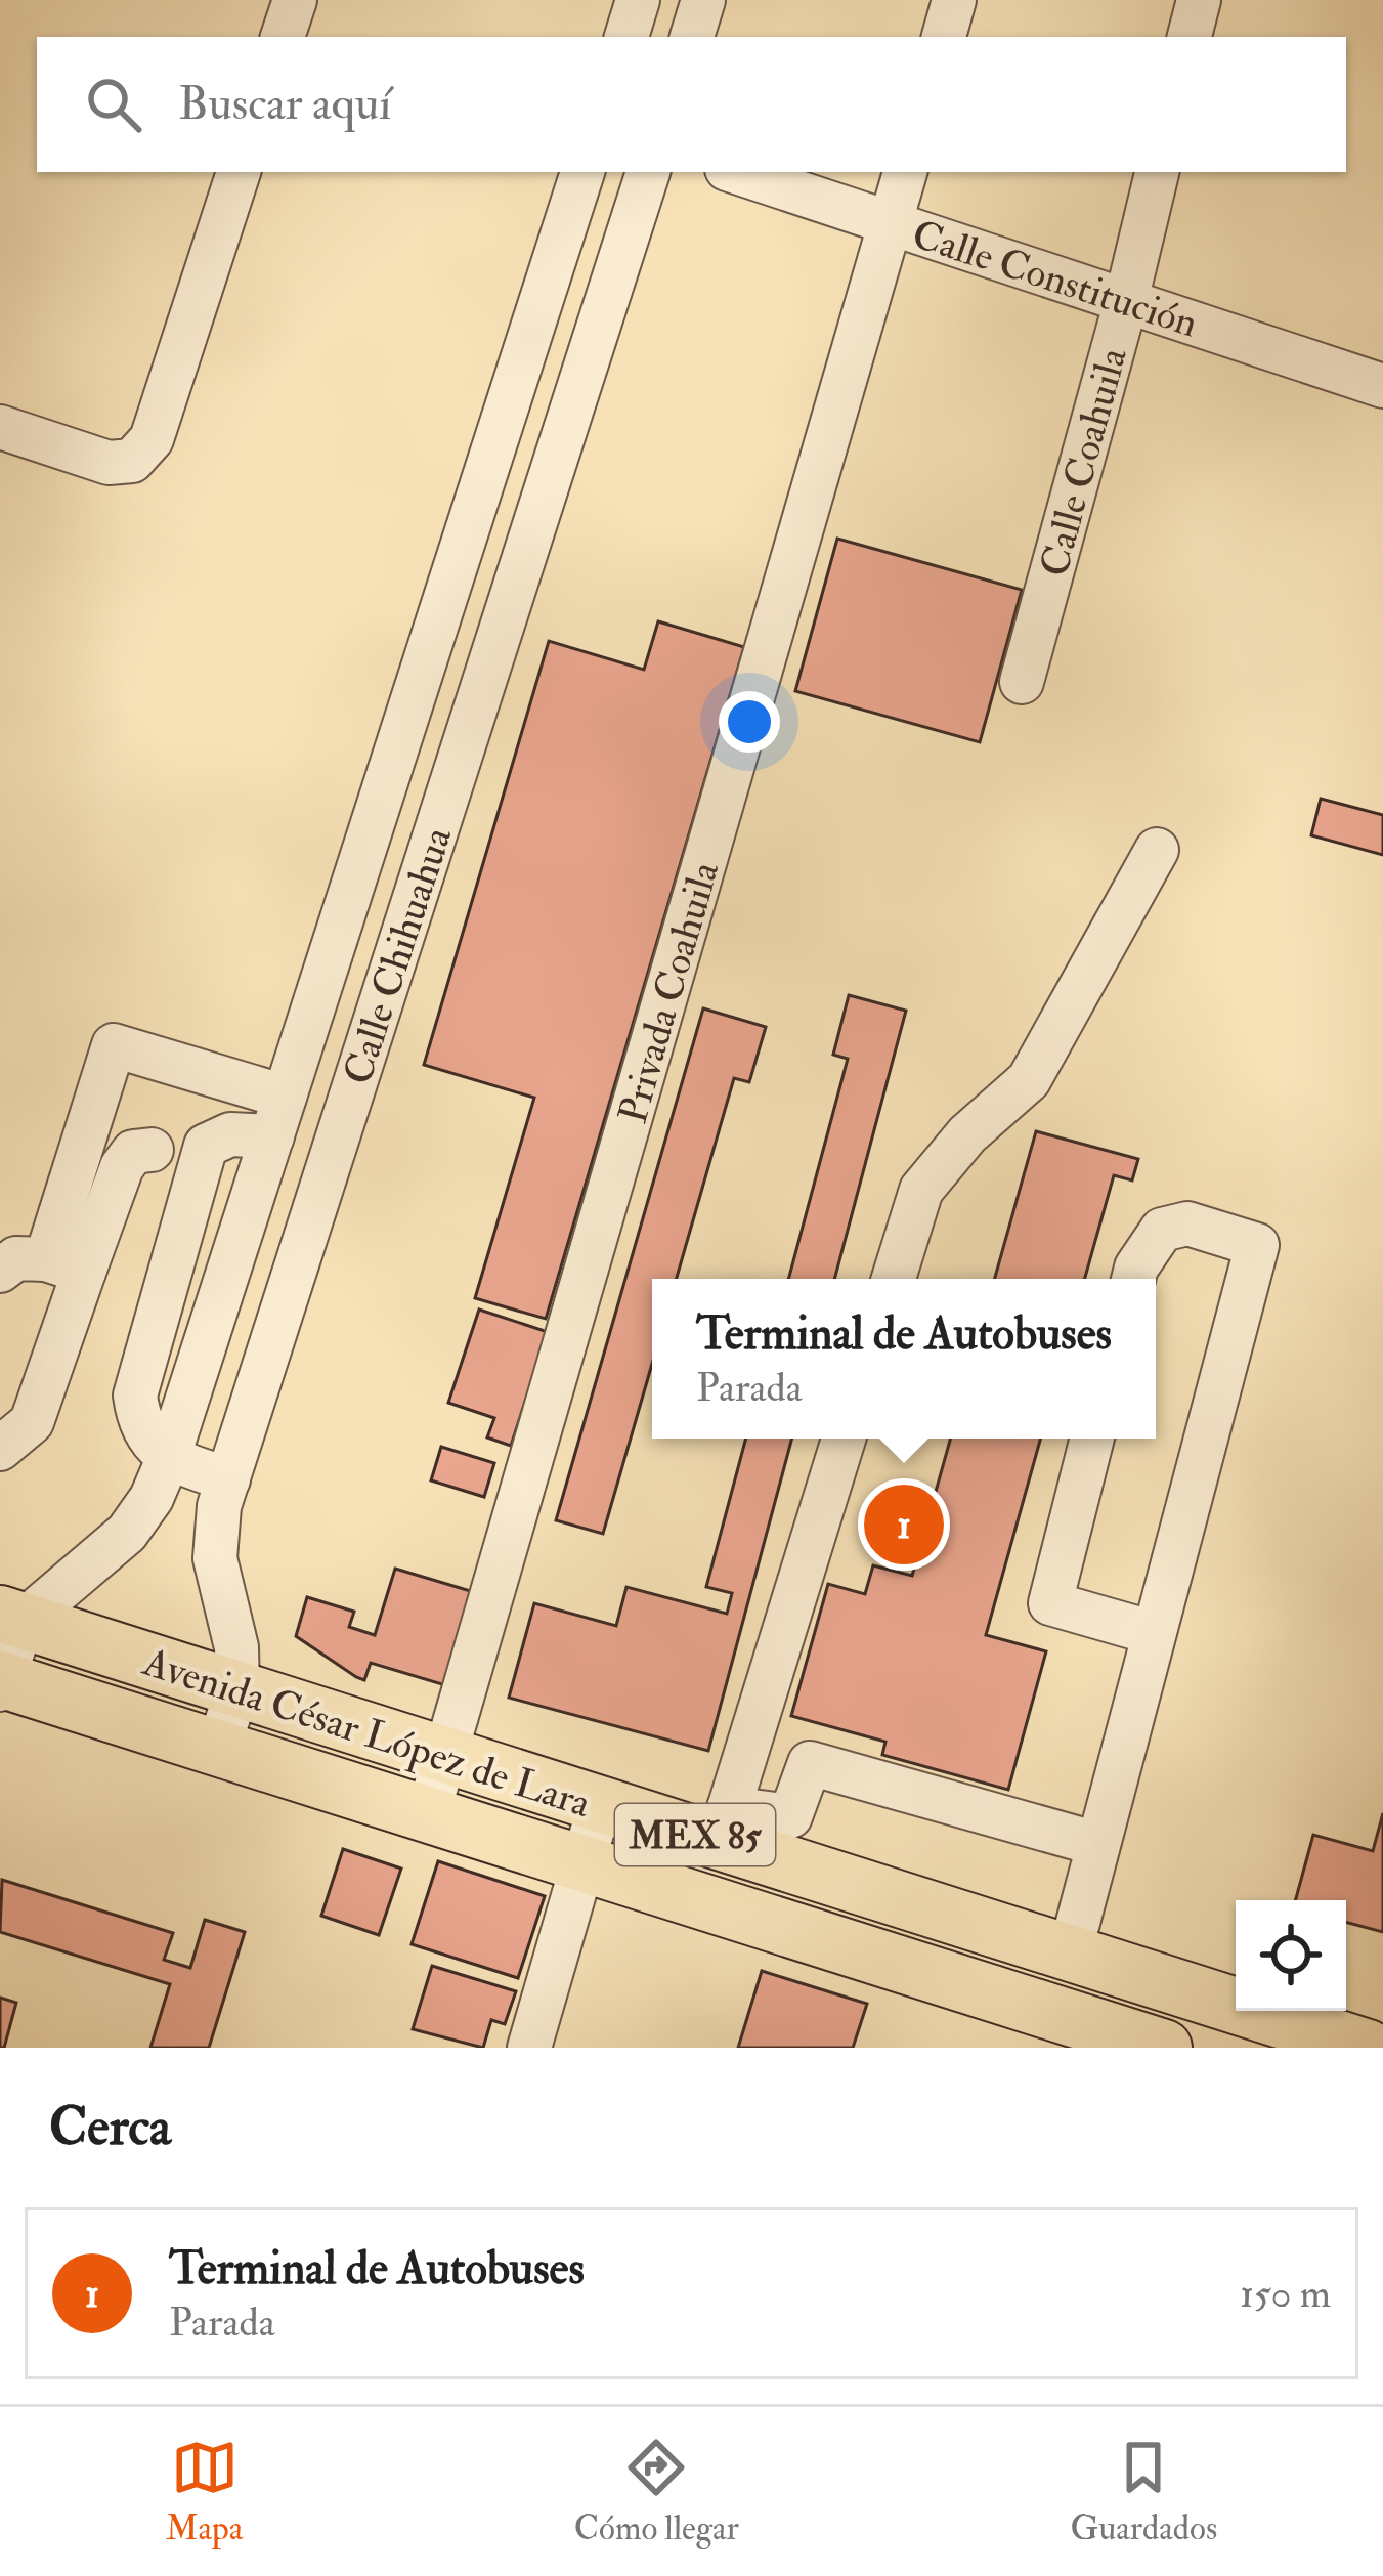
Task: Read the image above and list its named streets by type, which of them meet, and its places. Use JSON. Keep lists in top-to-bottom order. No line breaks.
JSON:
{"streets":{"main road":["Avenida César López de Lara","MEX 85"],"street":["Calle Constitución","Calle Coahuila","Calle Chihuahua","Privada Coahuila"]},"crossings":[["Calle Constitución","Calle Coahuila"],["Calle Constitución","Privada Coahuila"],["Calle Chihuahua","Avenida César López de Lara"],["Privada Coahuila","Avenida César López de Lara"]],"page":{"search":"Buscar aquí","popup":["Terminal de Autobuses","Parada"],"pins":"1","heading":"Cerca","list":[{"mark":"1","name":"Terminal de Autobuses","note":"Parada","value":"150 m"}],"nav":["Mapa","Cómo llegar","Guardados"]}}
